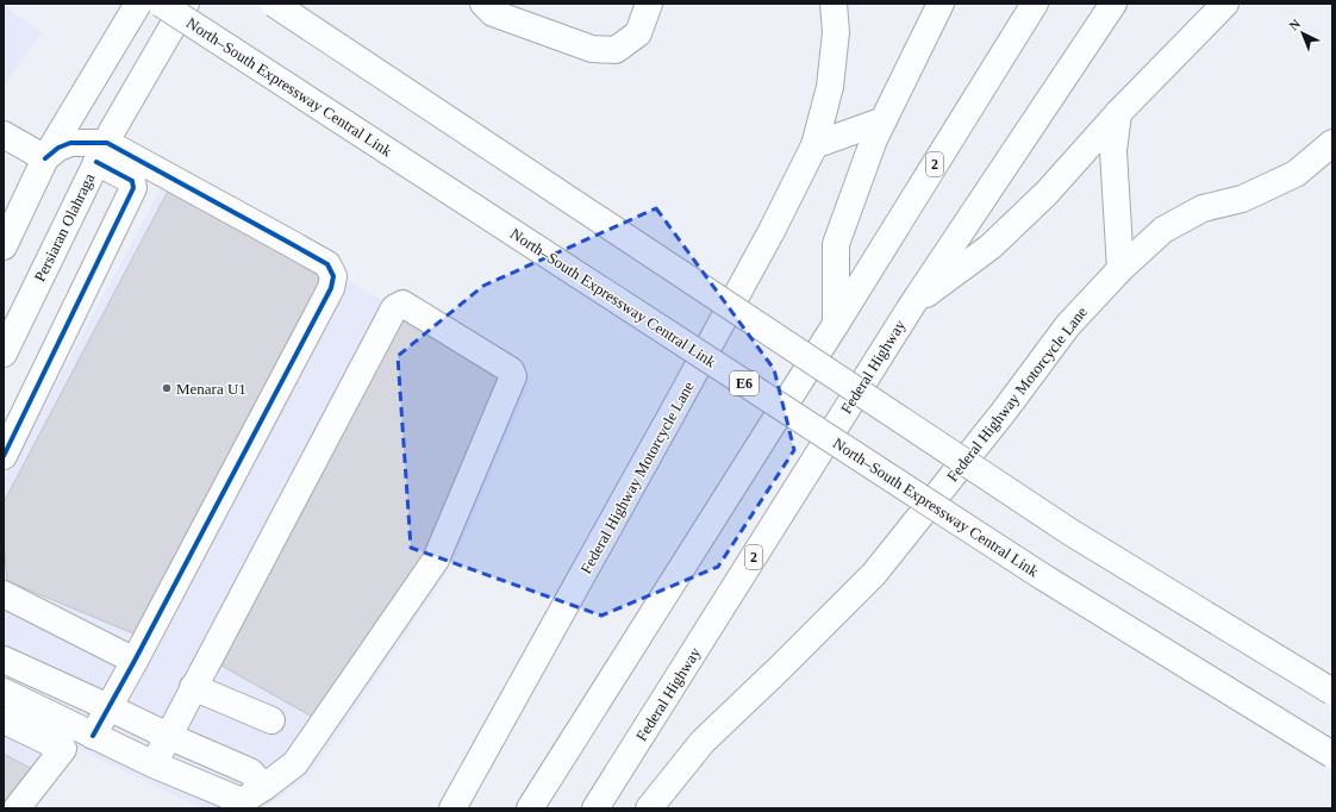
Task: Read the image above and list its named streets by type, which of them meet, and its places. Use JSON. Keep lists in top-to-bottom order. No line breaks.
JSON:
{"streets":{"main road":["North–South Expressway Central Link","2","Persiaran Olahraga","Federal Highway","E6","Federal Highway Motorcycle Lane"]},"places":["Menara U1"],"north":"top left"}
